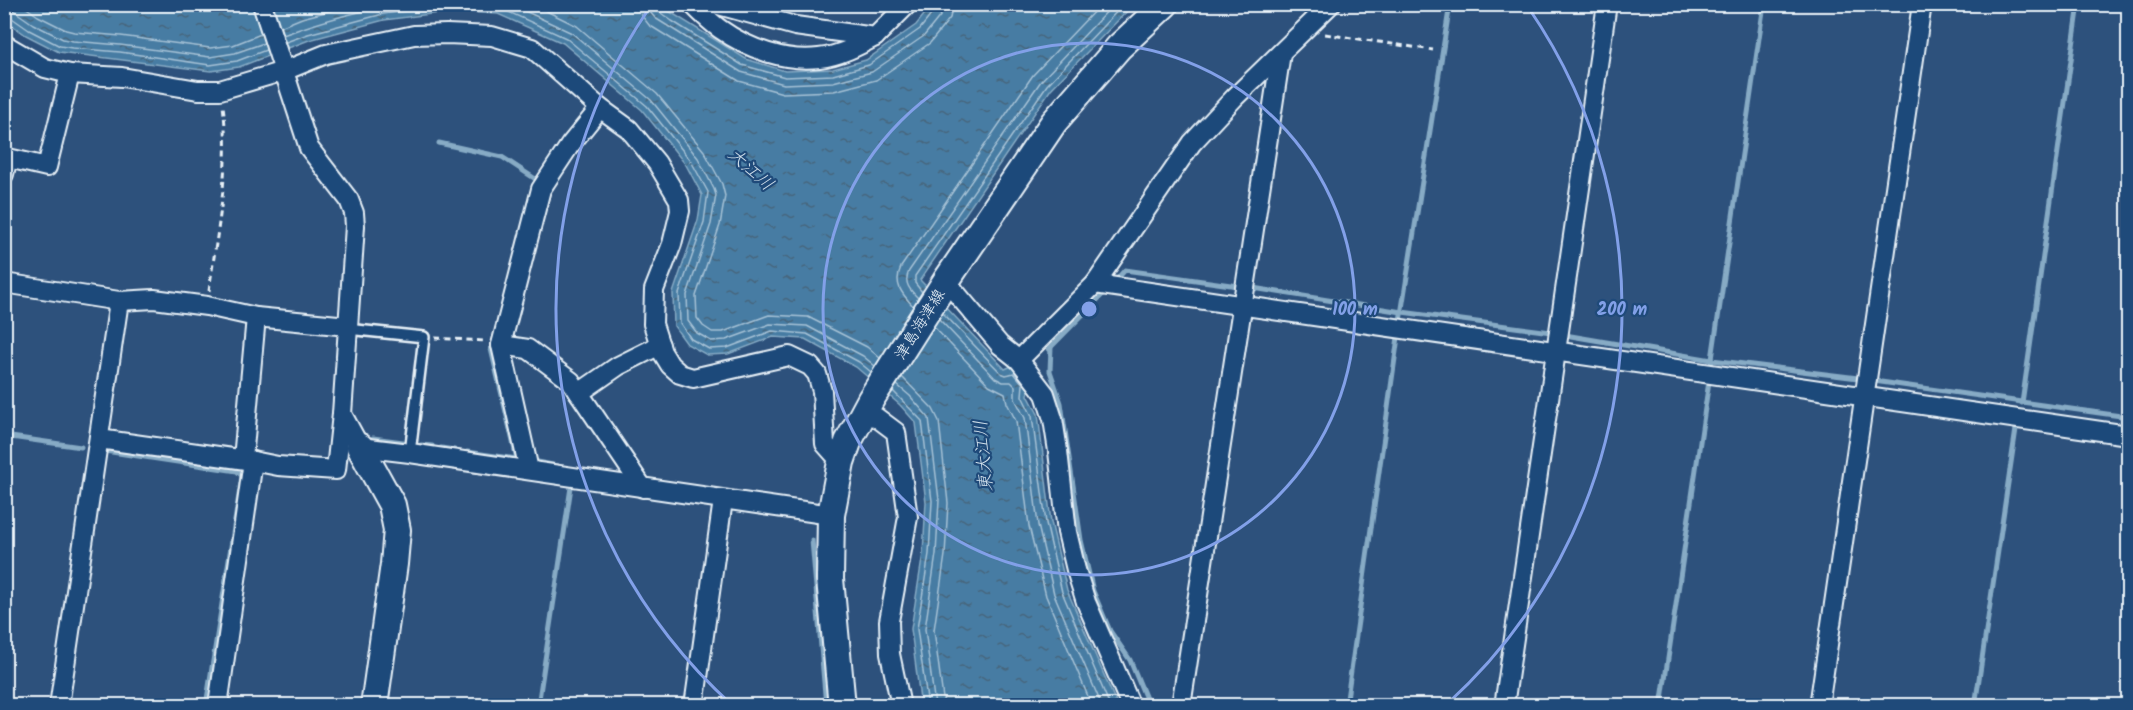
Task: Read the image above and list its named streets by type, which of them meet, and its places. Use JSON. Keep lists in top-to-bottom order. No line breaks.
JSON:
{"streets":{"main road":["津島海津線"]},"water":["大江川","東大江川"],"rings":["100 m","200 m"]}
